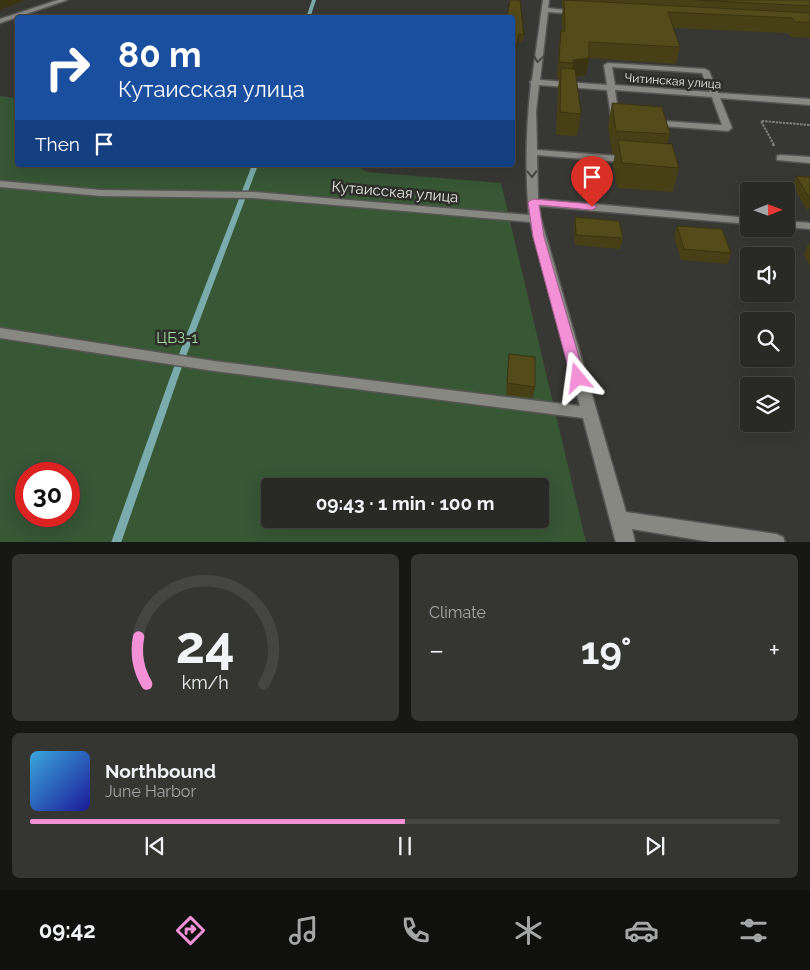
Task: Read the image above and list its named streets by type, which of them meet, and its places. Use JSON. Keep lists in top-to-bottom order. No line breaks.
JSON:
{"streets":{"street":["Читинская улица","Кутаисская улица"]},"parks":["ЦБЗ-1"],"north":"right","page":{"turn":["80 m","Кутаисская улица"],"then":"Then","limit":"30","trip":"09:43 · 1 min · 100 m","tile":"Climate","heat":["−","19°","+"],"song":["Northbound","June Harbor"],"tabs":"09:42","gauge":["24","km/h"]}}
